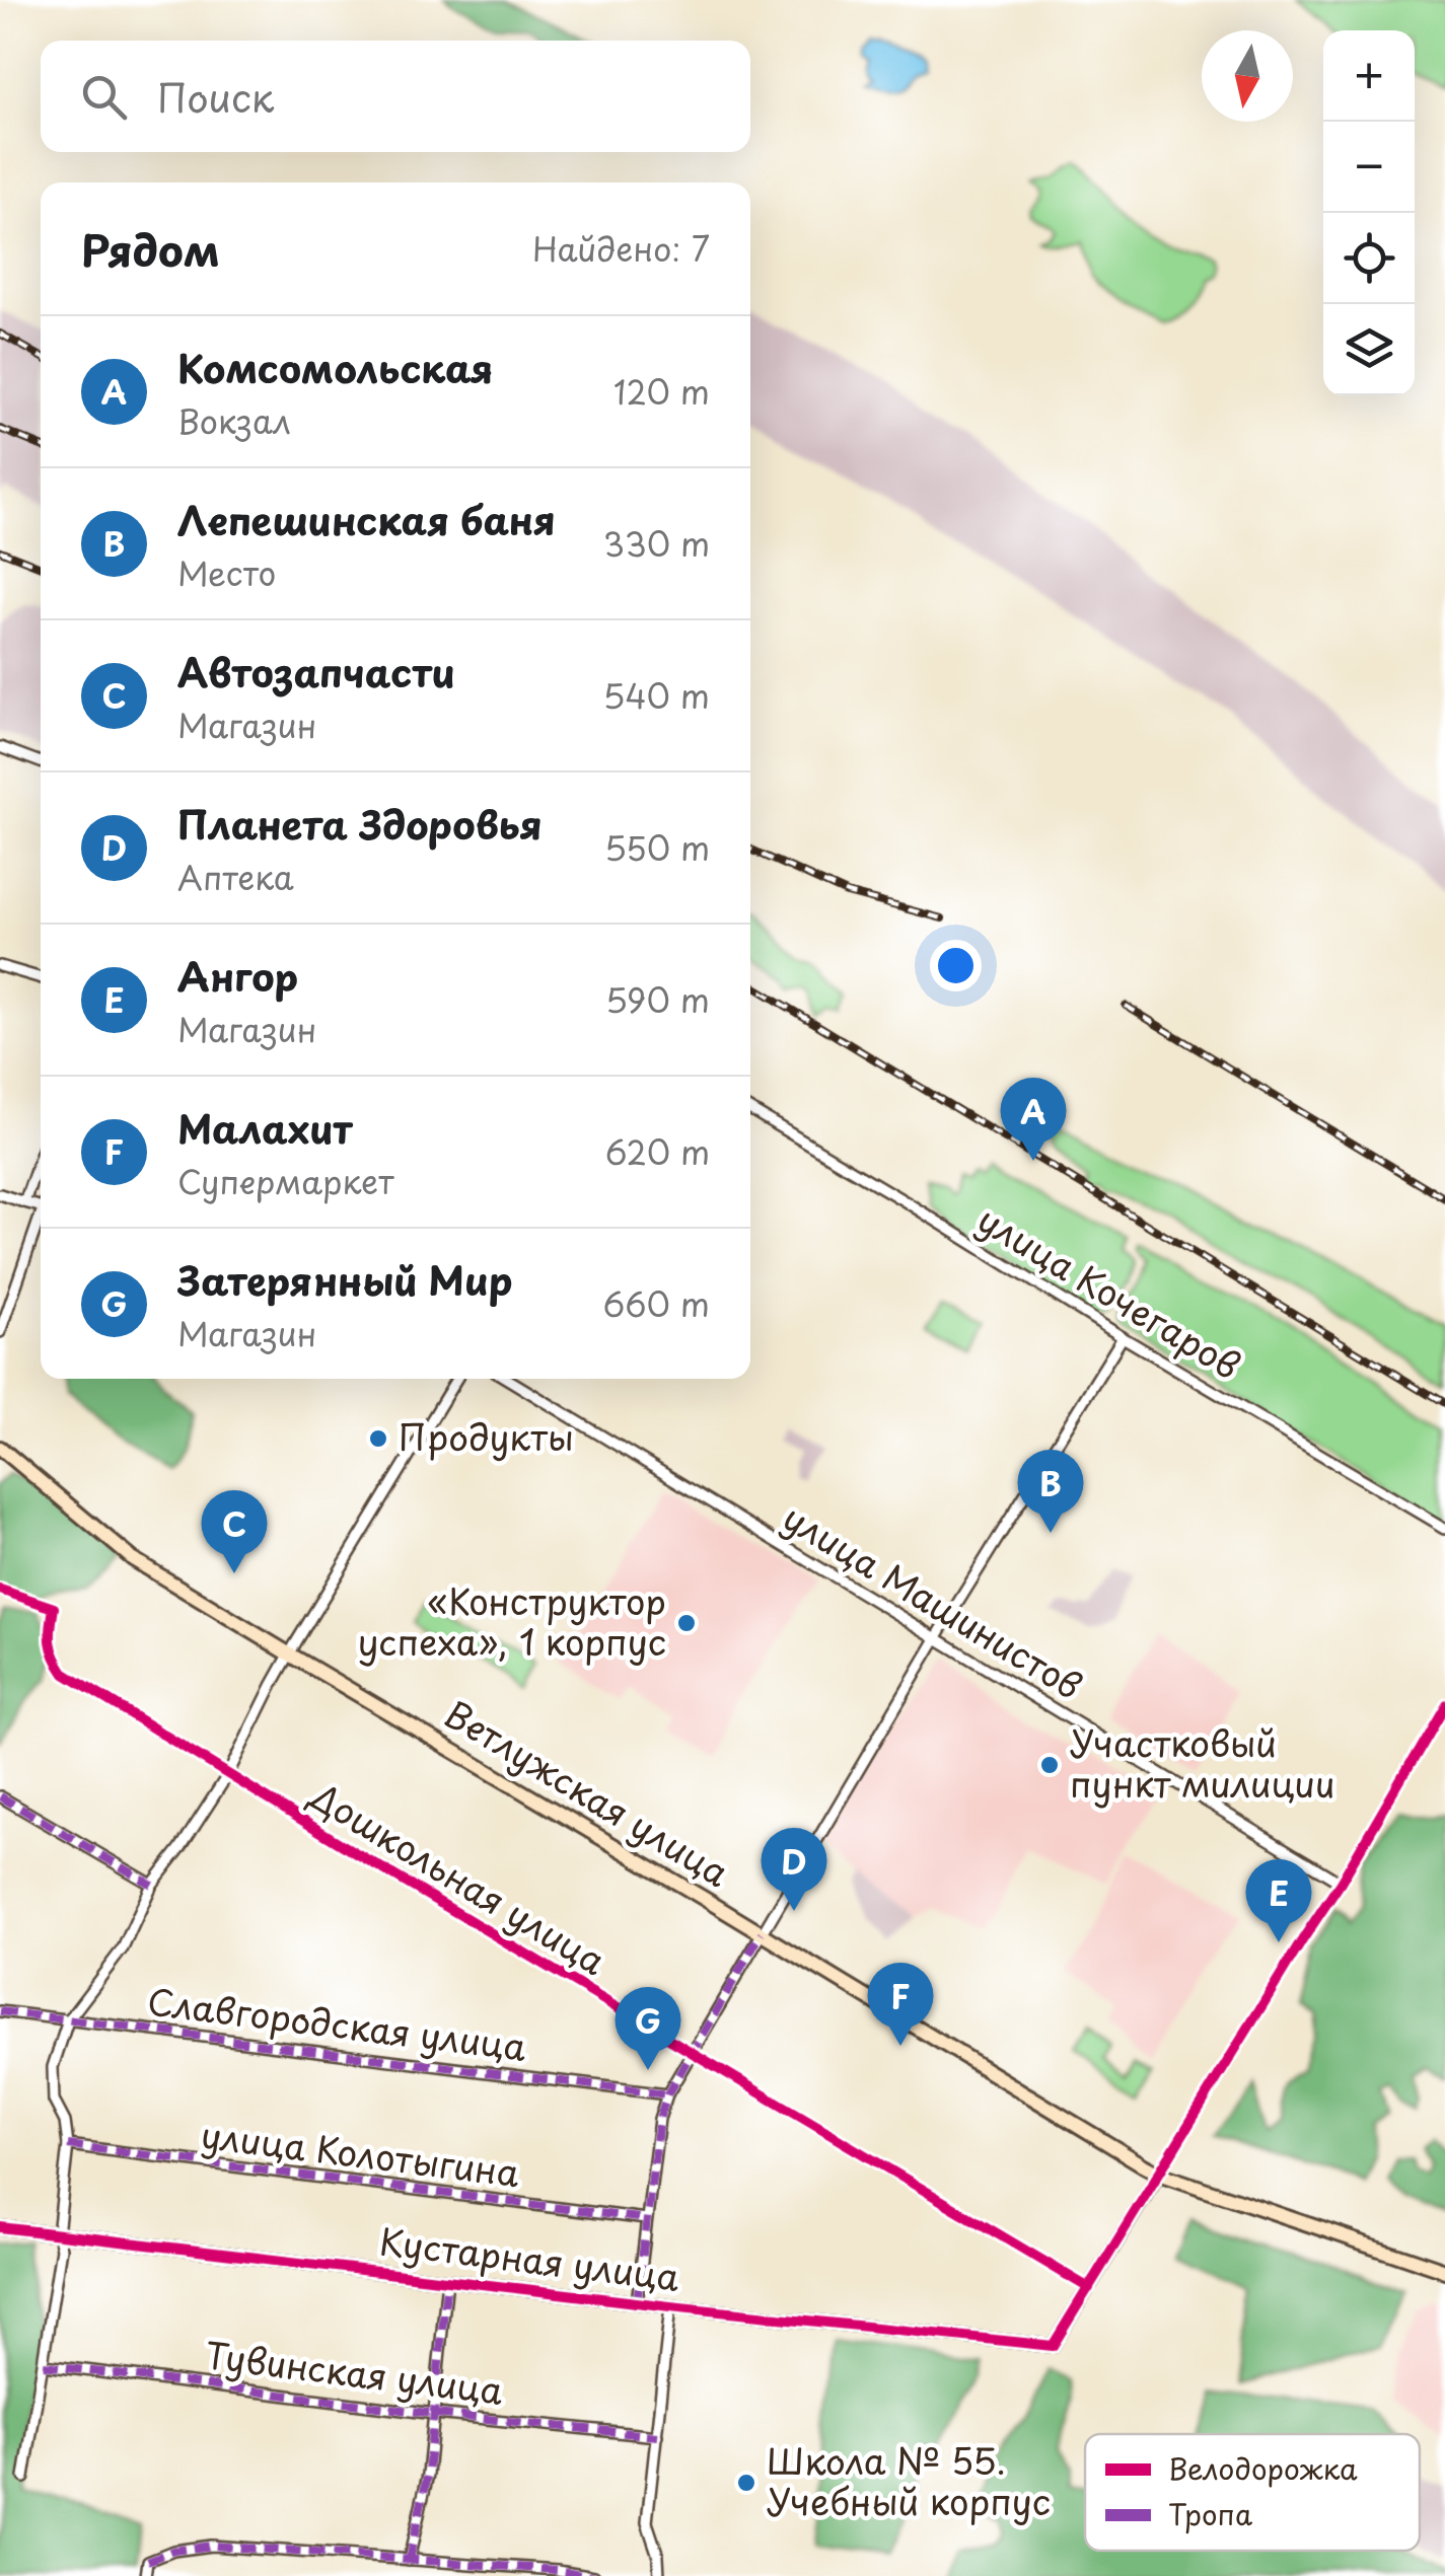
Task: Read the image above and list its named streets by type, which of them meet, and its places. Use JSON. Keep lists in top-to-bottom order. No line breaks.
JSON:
{"streets":{"main road":["Ветлужская улица"],"street":["улица Кочегаров","улица Машинистов","Дошкольная улица","Славгородская улица","улица Колотыгина","Кустарная улица","Тувинская улица"]},"crossings":[["Дошкольная улица","Кустарная улица"]],"places":["Продукты","«Конструктор успеха», 1 корпус","Участковый пункт милиции","Школа № 55. Учебный корпус"],"legend":["Велодорожка","Тропа"],"north":"bottom","page":{"map_buttons":["+","−"],"search":"Поиск","heading":["Рядом","Найдено: 7"],"list":[{"mark":"A","name":"Комсомольская","note":"Вокзал","value":"120 m"},{"mark":"B","name":"Лепешинская баня","note":"Место","value":"330 m"},{"mark":"C","name":"Автозапчасти","note":"Магазин","value":"540 m"},{"mark":"D","name":"Планета Здоровья","note":"Аптека","value":"550 m"},{"mark":"E","name":"Ангор","note":"Магазин","value":"590 m"},{"mark":"F","name":"Малахит","note":"Супермаркет","value":"620 m"},{"mark":"G","name":"Затерянный Мир","note":"Магазин","value":"660 m"}],"pins":["A","B","C","D","E","F","G"]}}
